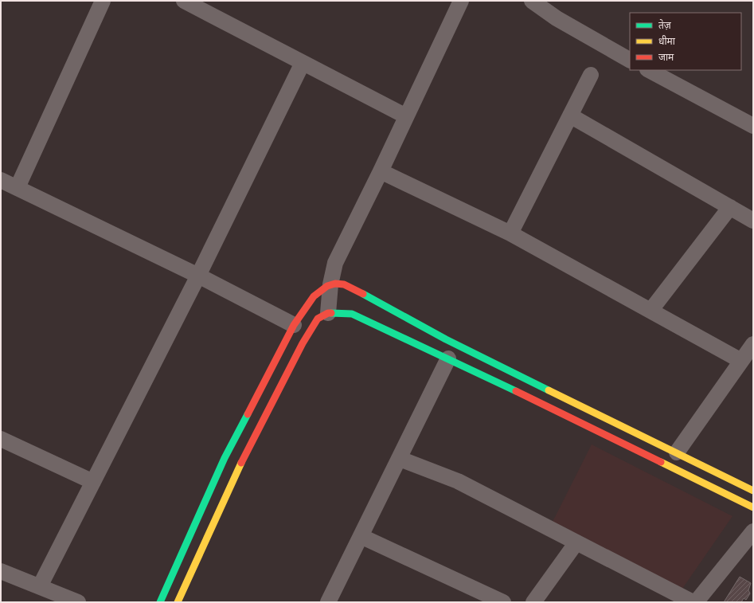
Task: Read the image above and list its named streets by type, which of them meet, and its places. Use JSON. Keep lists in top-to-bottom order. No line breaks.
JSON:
{"legend":["तेज़","धीमा","जाम"]}
